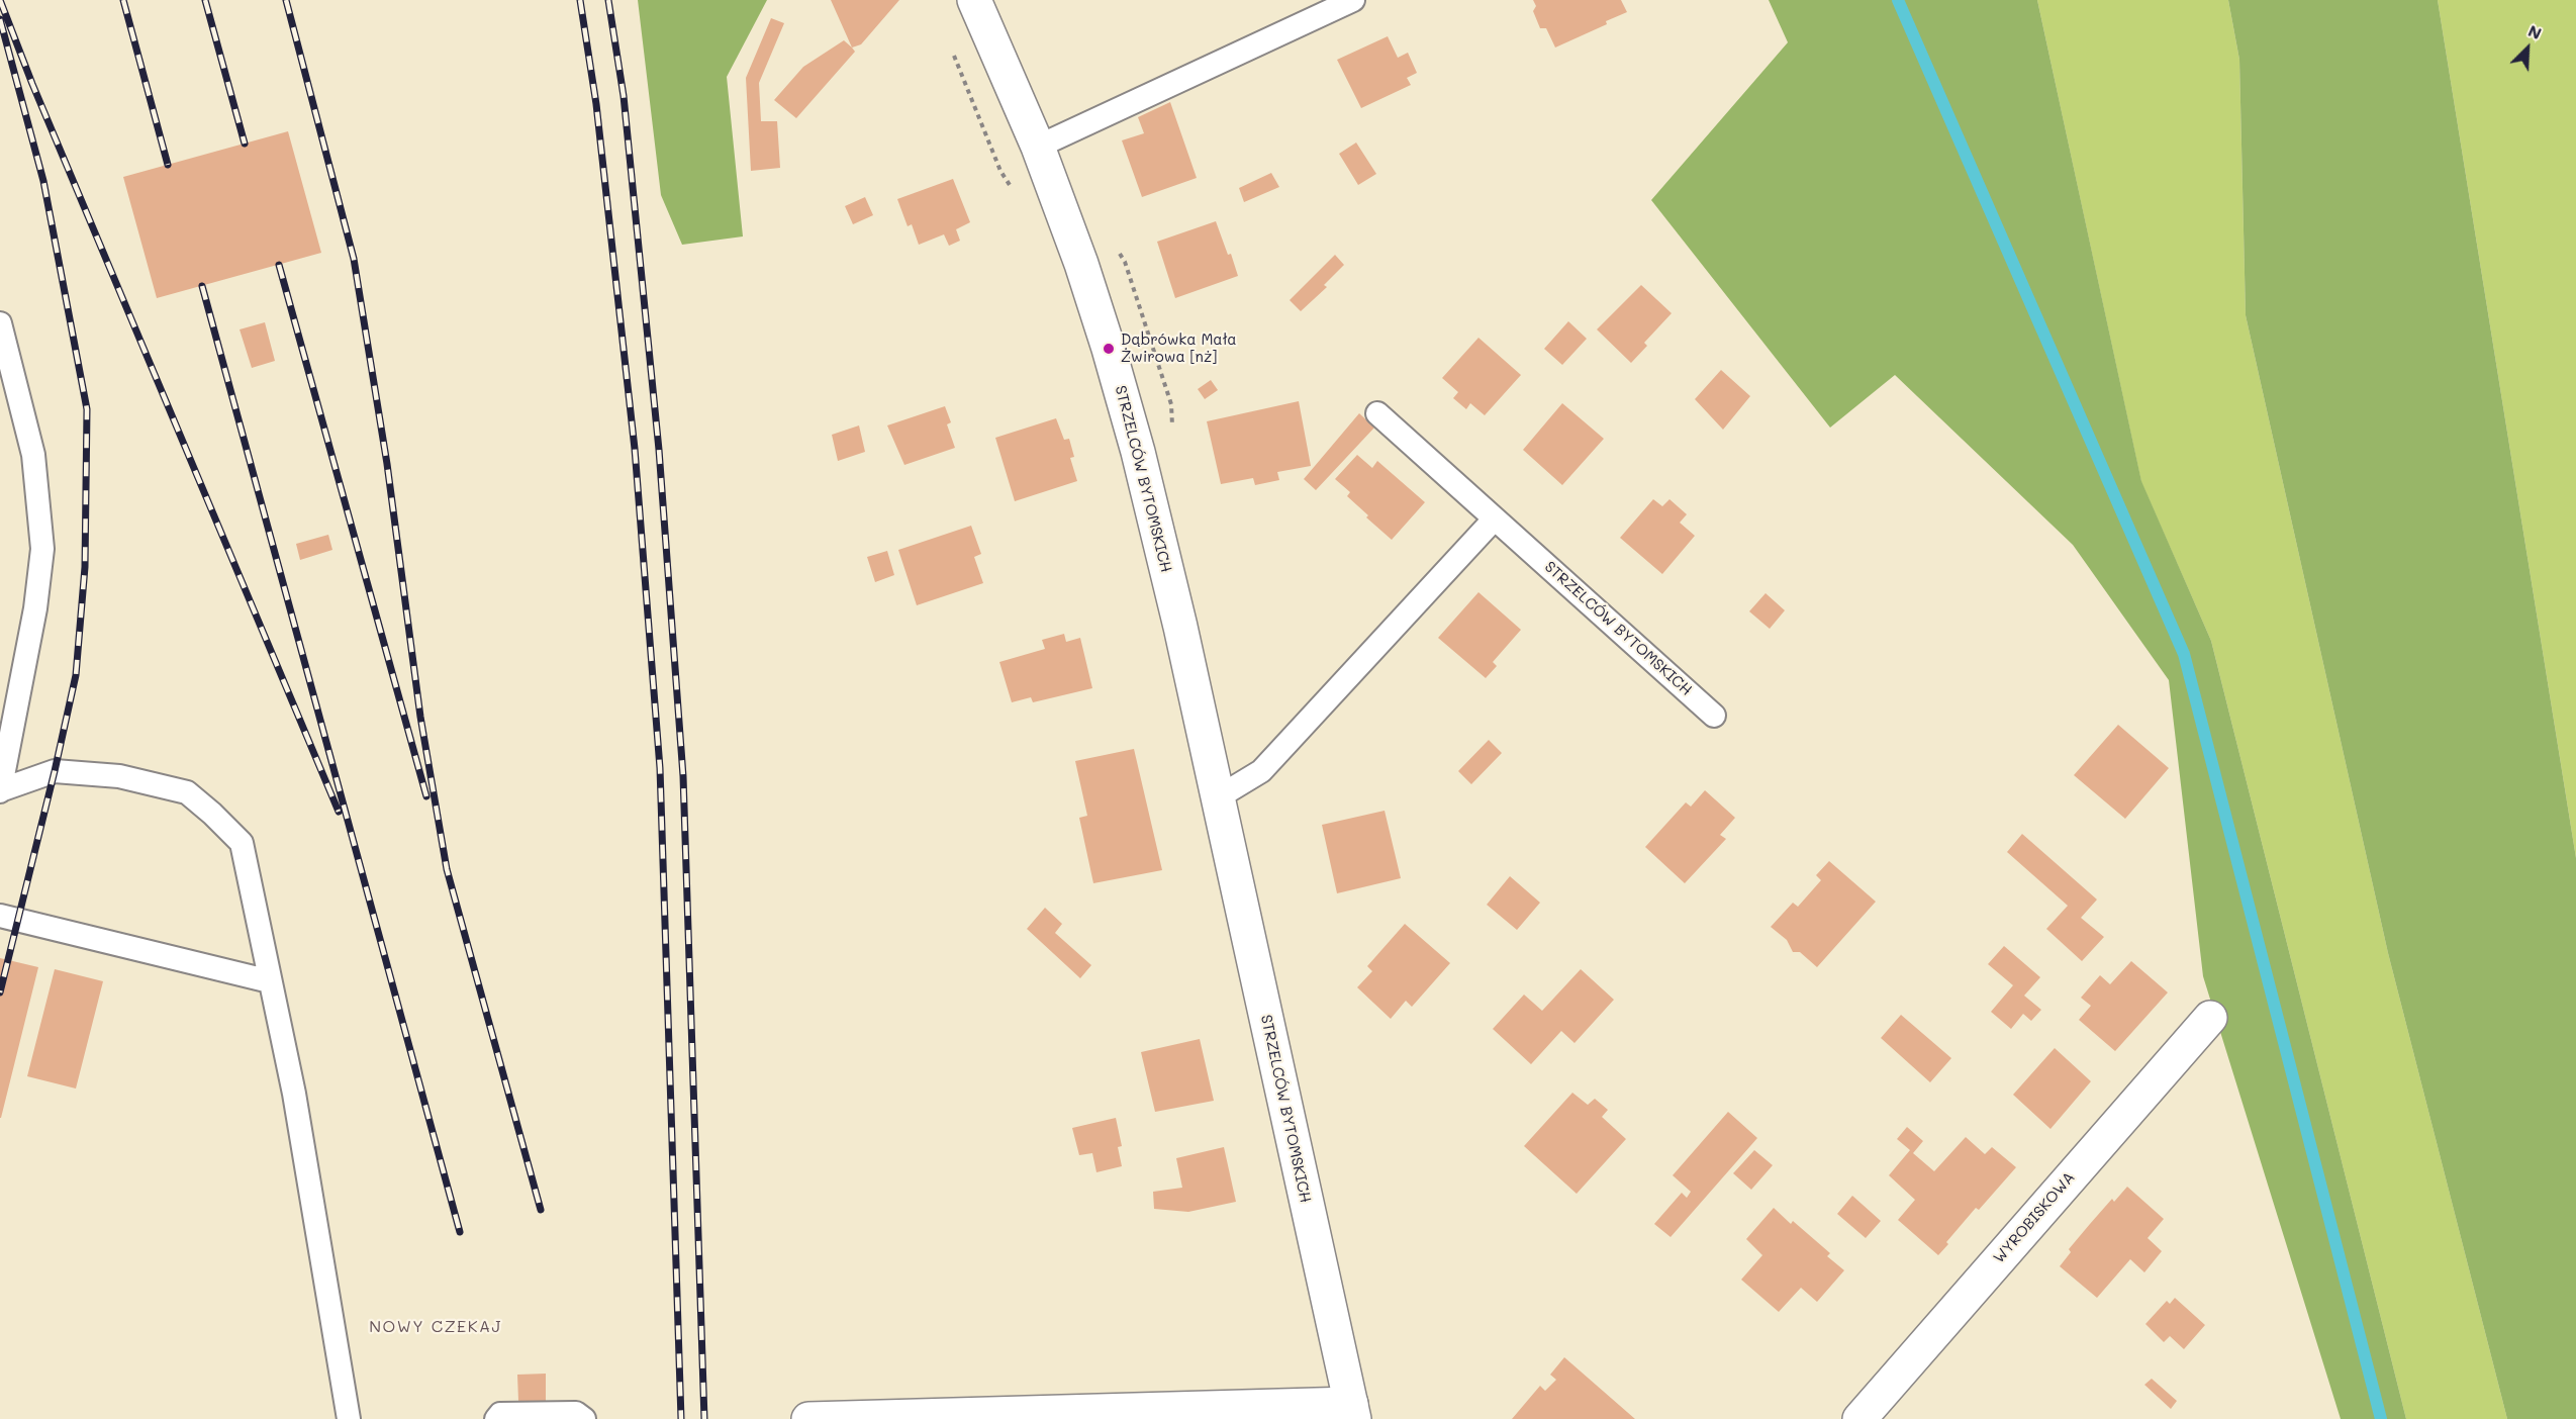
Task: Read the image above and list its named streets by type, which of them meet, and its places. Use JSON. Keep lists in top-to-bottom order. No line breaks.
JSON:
{"streets":{"street":["STRZELCÓW BYTOMSKICH","WYROBISKOWA"]},"districts":["NOWY CZEKAJ"],"places":["Dąbrówka Mała Żwirowa [nż]"],"north":"top right"}
